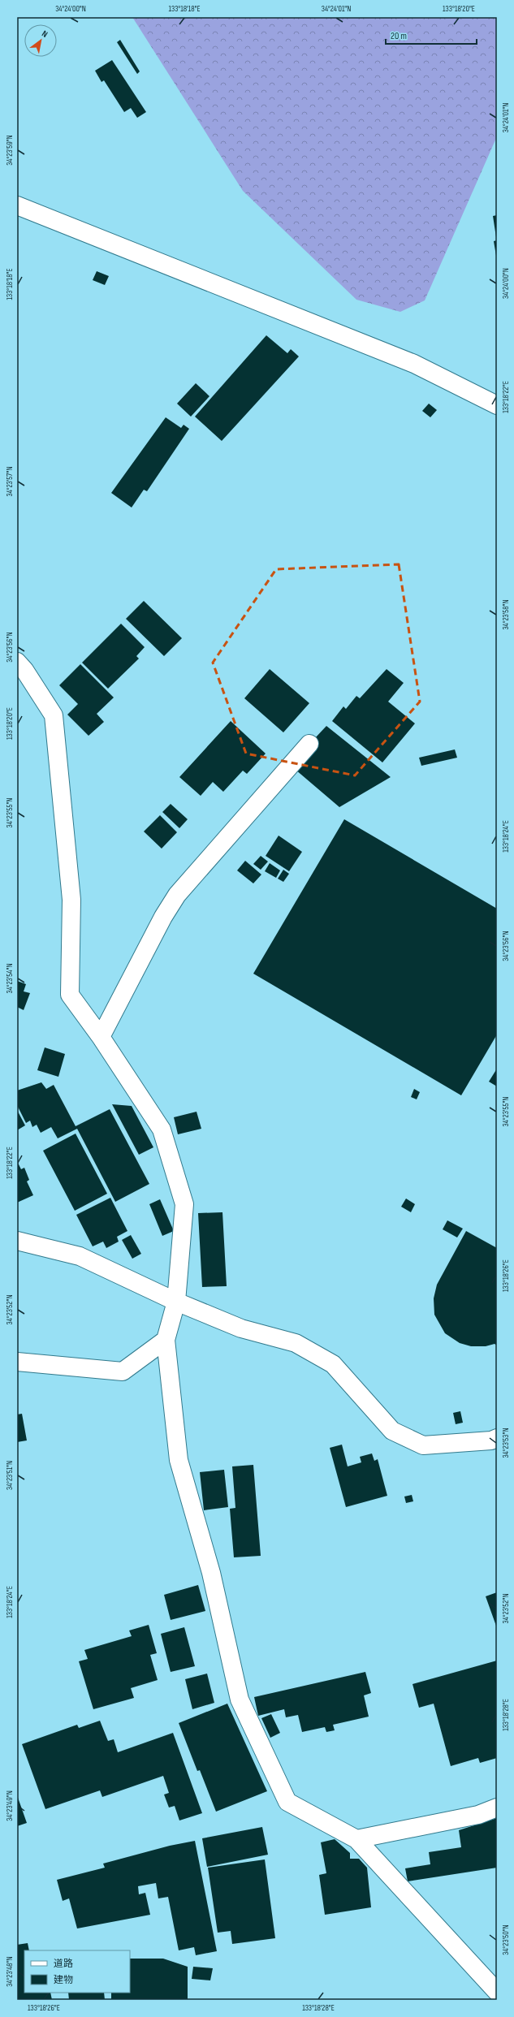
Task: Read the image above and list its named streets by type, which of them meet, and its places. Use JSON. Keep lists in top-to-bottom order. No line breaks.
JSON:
{"legend":["道路","建物"],"scale_bar":"20 m","north":"top right","coordinates":["34°24'00\"N","133°18'18\"E","34°24'01\"N","133°18'20\"E","34°23'59\"N","133°18'22\"E","34°23'57\"N","34°23'58\"N","34°23'56\"N","34°23'55\"N","133°18'24\"E","34°23'54\"N","133°18'26\"E","34°23'52\"N","34°23'53\"N","34°23'51\"N","133°18'28\"E","34°23'49\"N","34°23'50\"N","34°23'48\"N"]}
